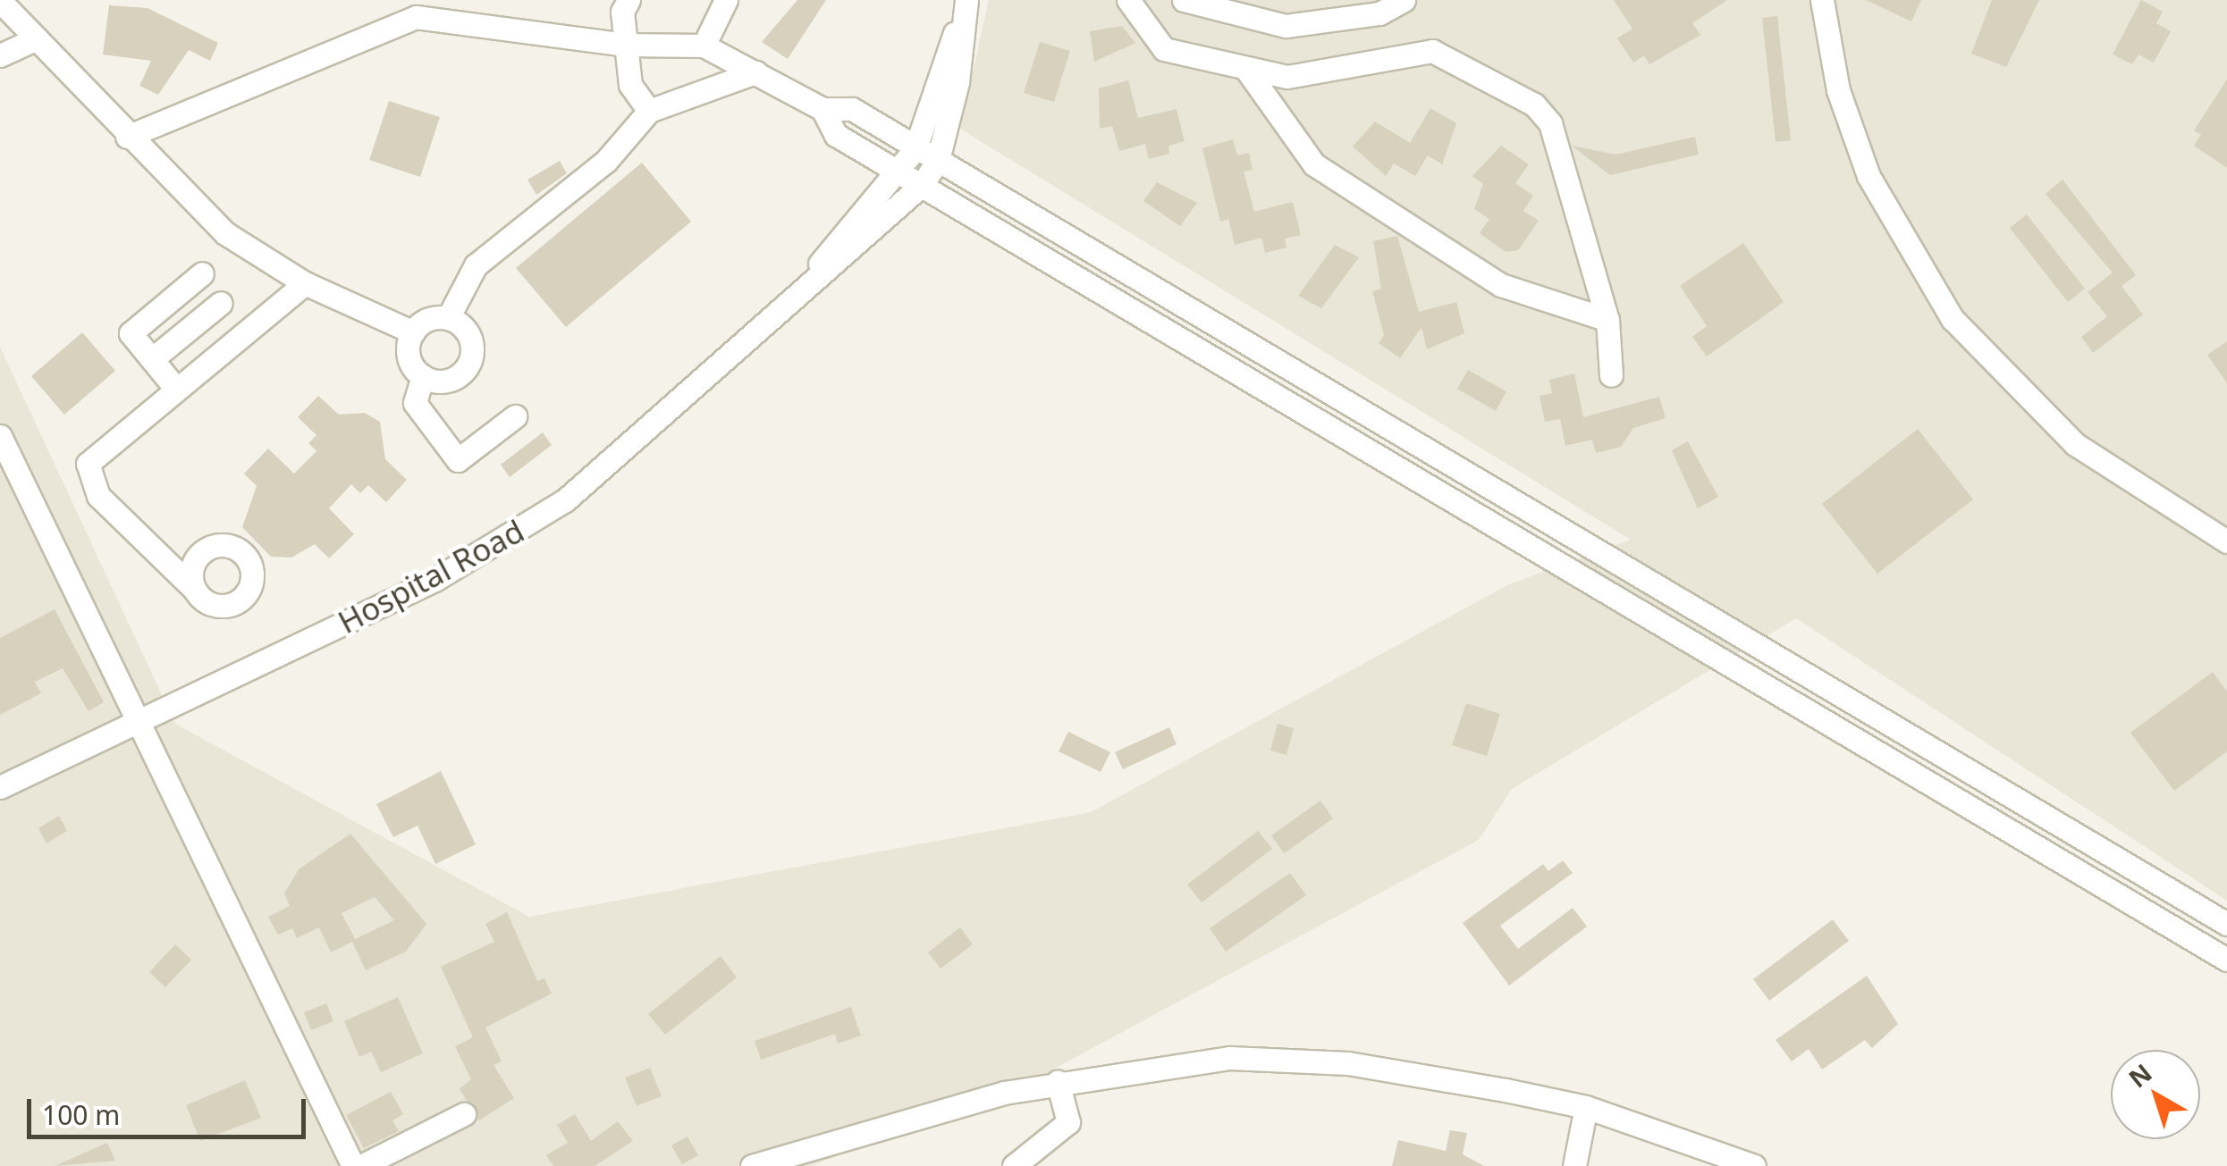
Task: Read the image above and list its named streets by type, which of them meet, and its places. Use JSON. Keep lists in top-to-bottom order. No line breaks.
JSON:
{"streets":{"street":["Hospital Road"]},"scale_bar":"100 m","north":"top left"}
